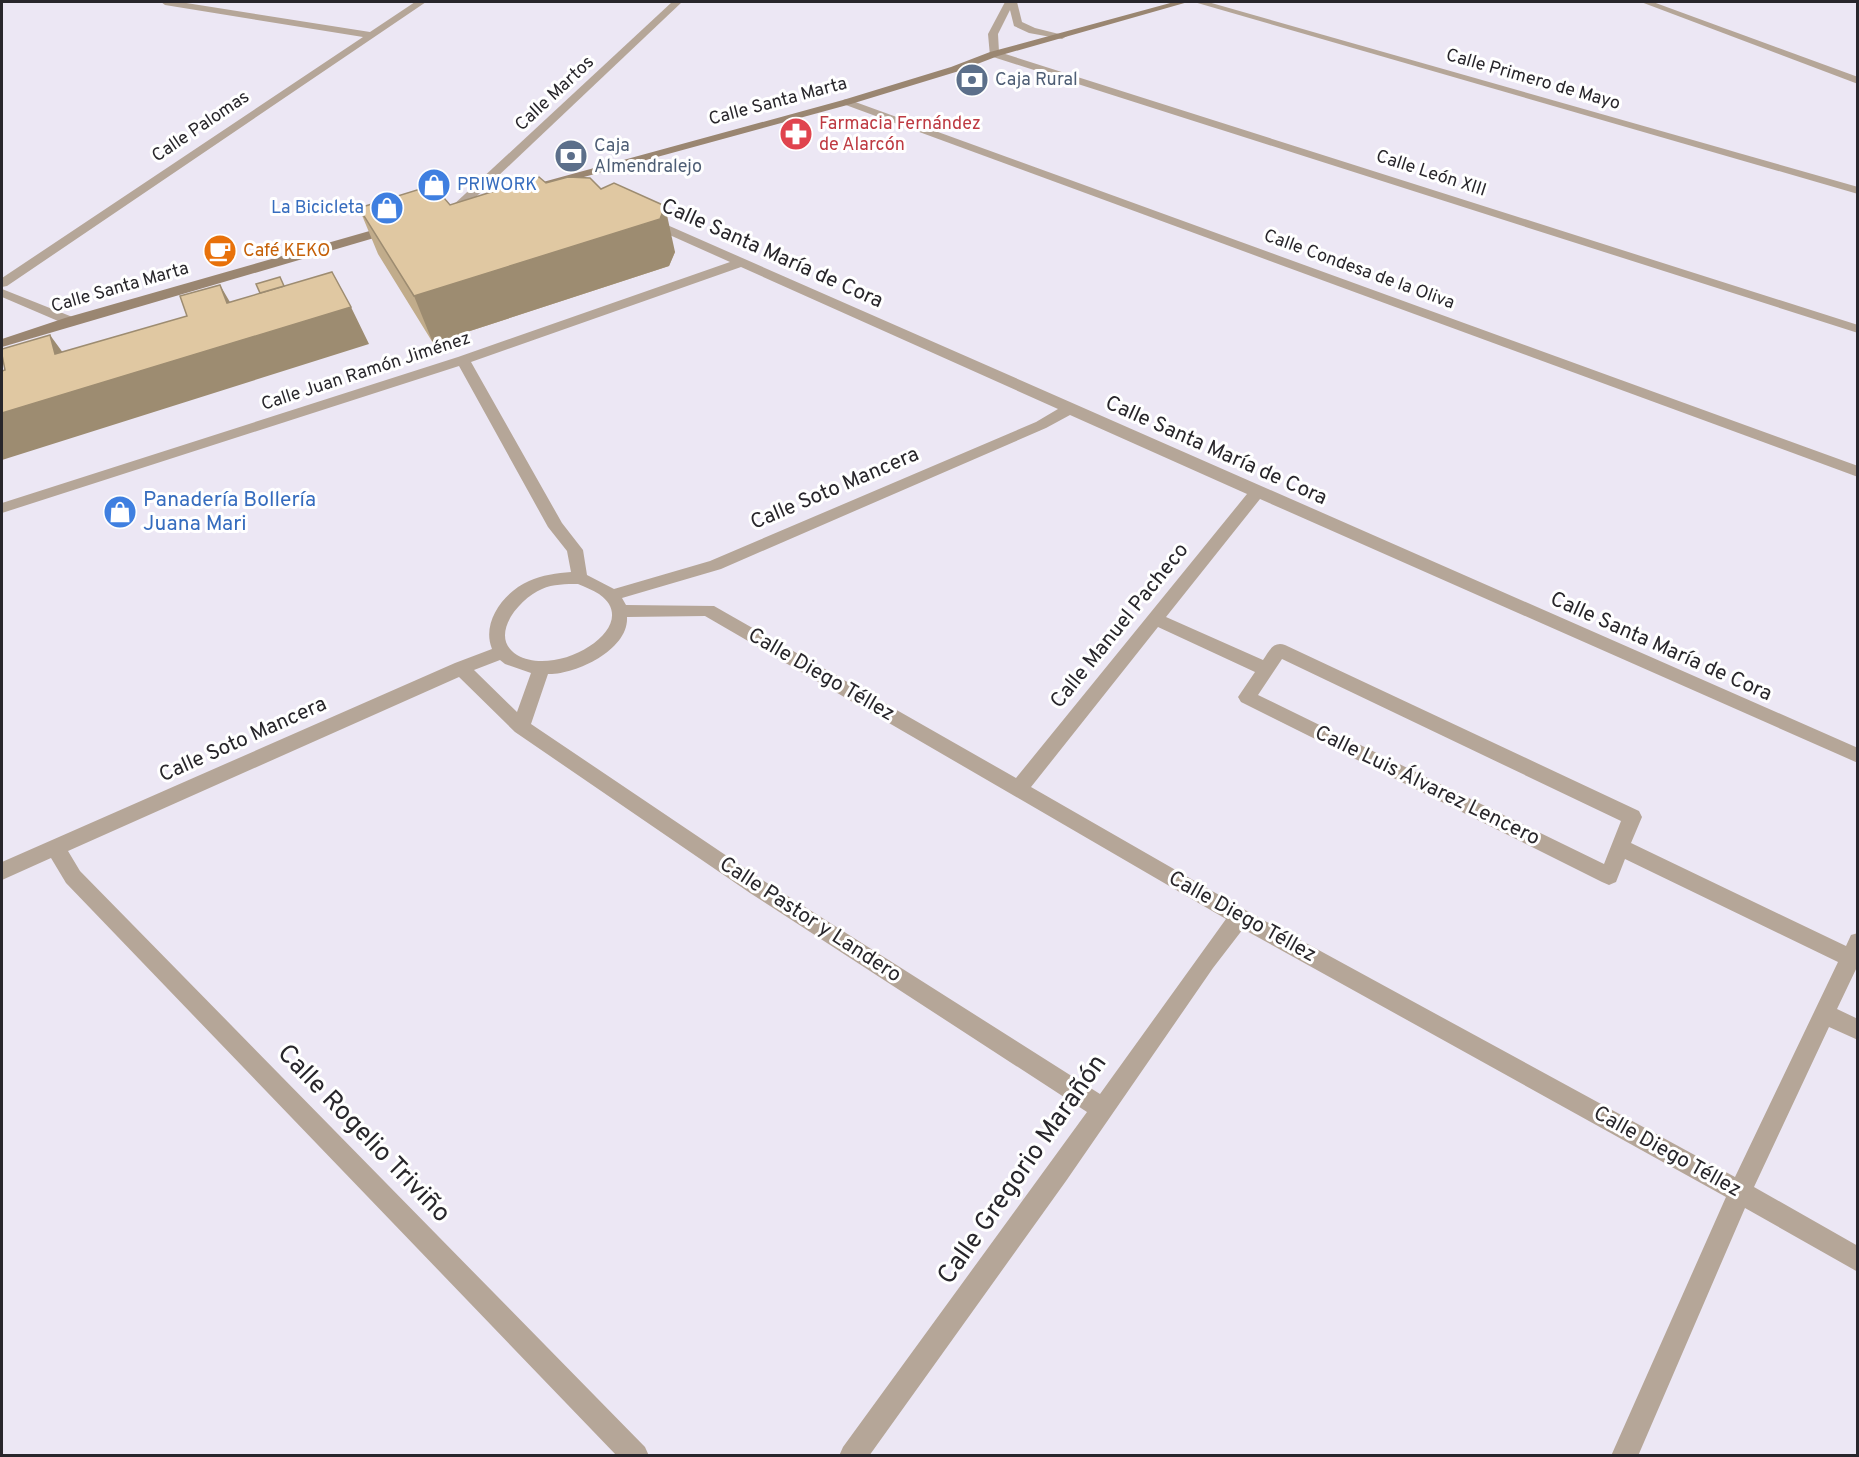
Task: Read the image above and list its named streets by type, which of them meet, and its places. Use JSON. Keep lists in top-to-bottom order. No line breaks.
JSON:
{"streets":{"street":["Calle Primero de Mayo","Calle Martos","Calle Santa Marta","Calle Palomas","Calle León XIII","Calle Santa María de Cora","Calle Condesa de la Oliva","Calle Juan Ramón Jiménez","Calle Soto Mancera","Calle Manuel Pacheco","Calle Diego Téllez","Calle Luis Álvarez Lencero","Calle Pastor y Landero","Calle Rogelio Triviño","Calle Gregorio Marañón"]},"crossings":[["Calle Santa Marta","Calle León XIII"],["Calle Santa Marta","Calle Condesa de la Oliva"],["Calle Santa María de Cora","Calle Juan Ramón Jiménez"],["Calle Santa María de Cora","Calle Soto Mancera"],["Calle Santa María de Cora","Calle Manuel Pacheco"],["Calle Soto Mancera","Calle Diego Téllez"],["Calle Soto Mancera","Calle Pastor y Landero"],["Calle Soto Mancera","Calle Rogelio Triviño"],["Calle Manuel Pacheco","Calle Diego Téllez"],["Calle Diego Téllez","Calle Gregorio Marañón"],["Calle Pastor y Landero","Calle Gregorio Marañón"]],"places":{"bank":["Caja Rural","Caja Almendralejo"],"pharmacy":["Farmacia Fernández de Alarcón"],"shop":["PRIWORK","La Bicicleta","Panadería Bollería Juana Mari"],"cafe":["Café KEKO"]}}
